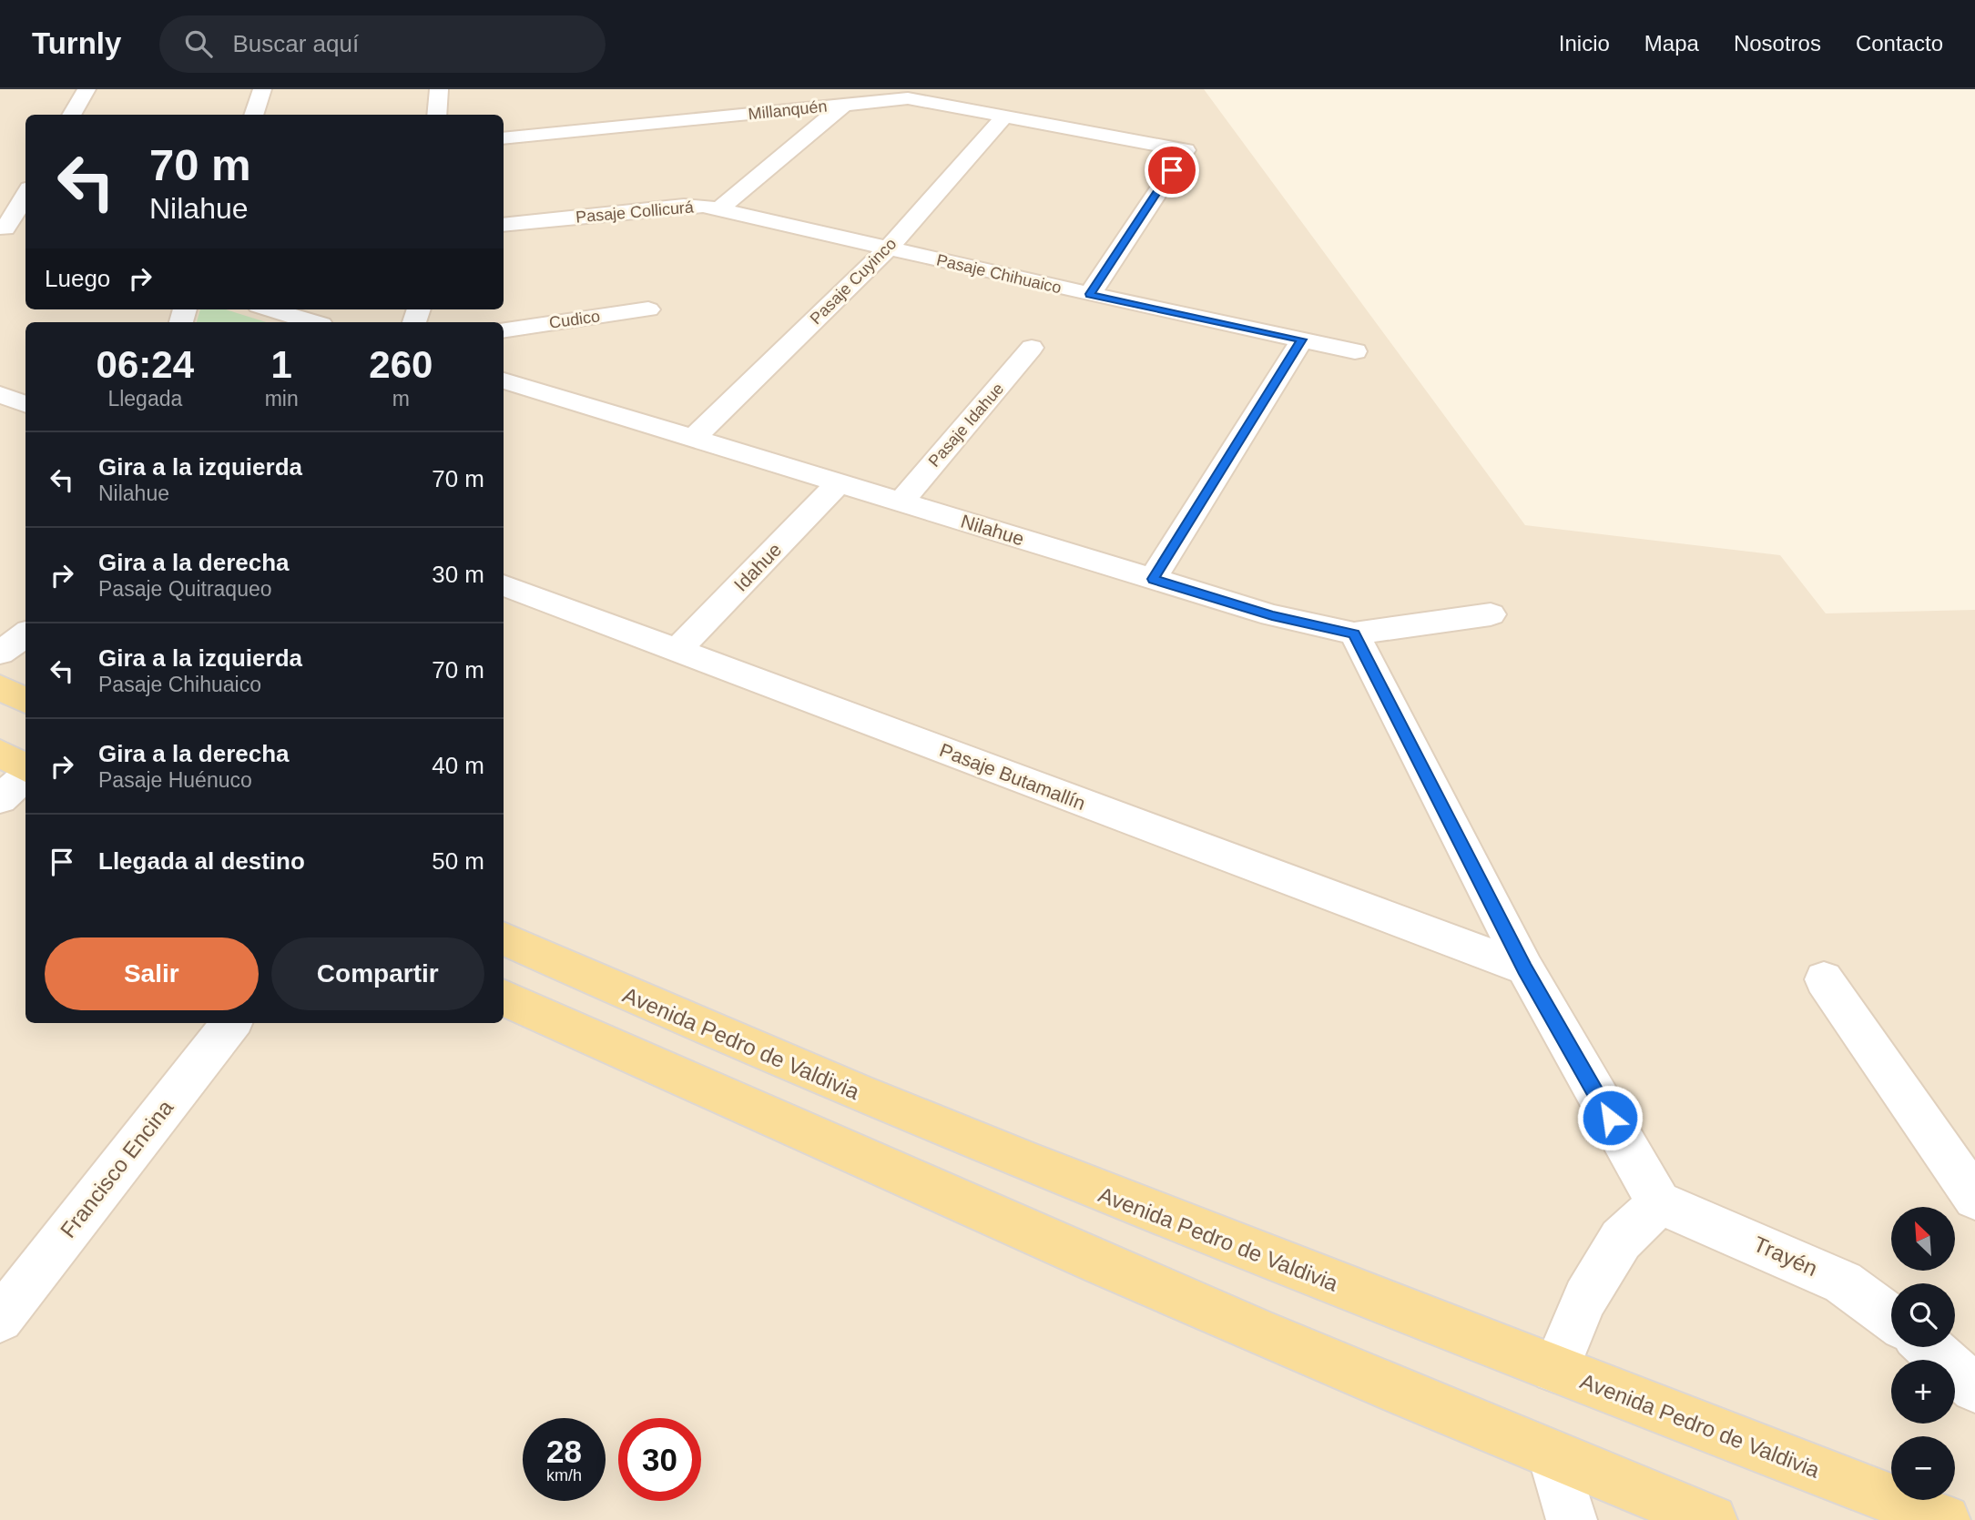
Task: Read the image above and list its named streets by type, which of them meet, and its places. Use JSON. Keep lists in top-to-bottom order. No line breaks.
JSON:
{"streets":{"main road":["Avenida Pedro de Valdivia"],"street":["Millanquén","Pasaje Collicurá","Pasaje Chihuaico","Pasaje Cuyinco","Cudico","Pasaje Idahue","Nilahue","Idahue","Pasaje Butamallín","Francisco Encina","Trayén"]},"crossings":[["Millanquén","Pasaje Collicurá"],["Millanquén","Pasaje Chihuaico"],["Millanquén","Pasaje Cuyinco"],["Pasaje Collicurá","Pasaje Chihuaico"],["Pasaje Chihuaico","Pasaje Cuyinco"],["Pasaje Cuyinco","Nilahue"],["Pasaje Idahue","Nilahue"],["Nilahue","Idahue"],["Idahue","Pasaje Butamallín"]],"north":"top left","page":{"header":"Turnly","search":"Buscar aquí","nav":["Inicio","Mapa","Nosotros","Contacto"],"turn":["70 m","Nilahue"],"then":"Luego","eta":["06:24","Llegada","1","min","260","m"],"list":[{"name":"Gira a la izquierda","note":"Nilahue","value":"70 m"},{"name":"Gira a la derecha","note":"Pasaje Quitraqueo","value":"30 m"},{"name":"Gira a la izquierda","note":"Pasaje Chihuaico","value":"70 m"},{"name":"Gira a la derecha","note":"Pasaje Huénuco","value":"40 m"},{"name":"Llegada al destino","value":"50 m"}],"buttons":["Salir","Compartir"],"map_buttons":["+","−"],"speed":"28 km/h","limit":"30"}}
